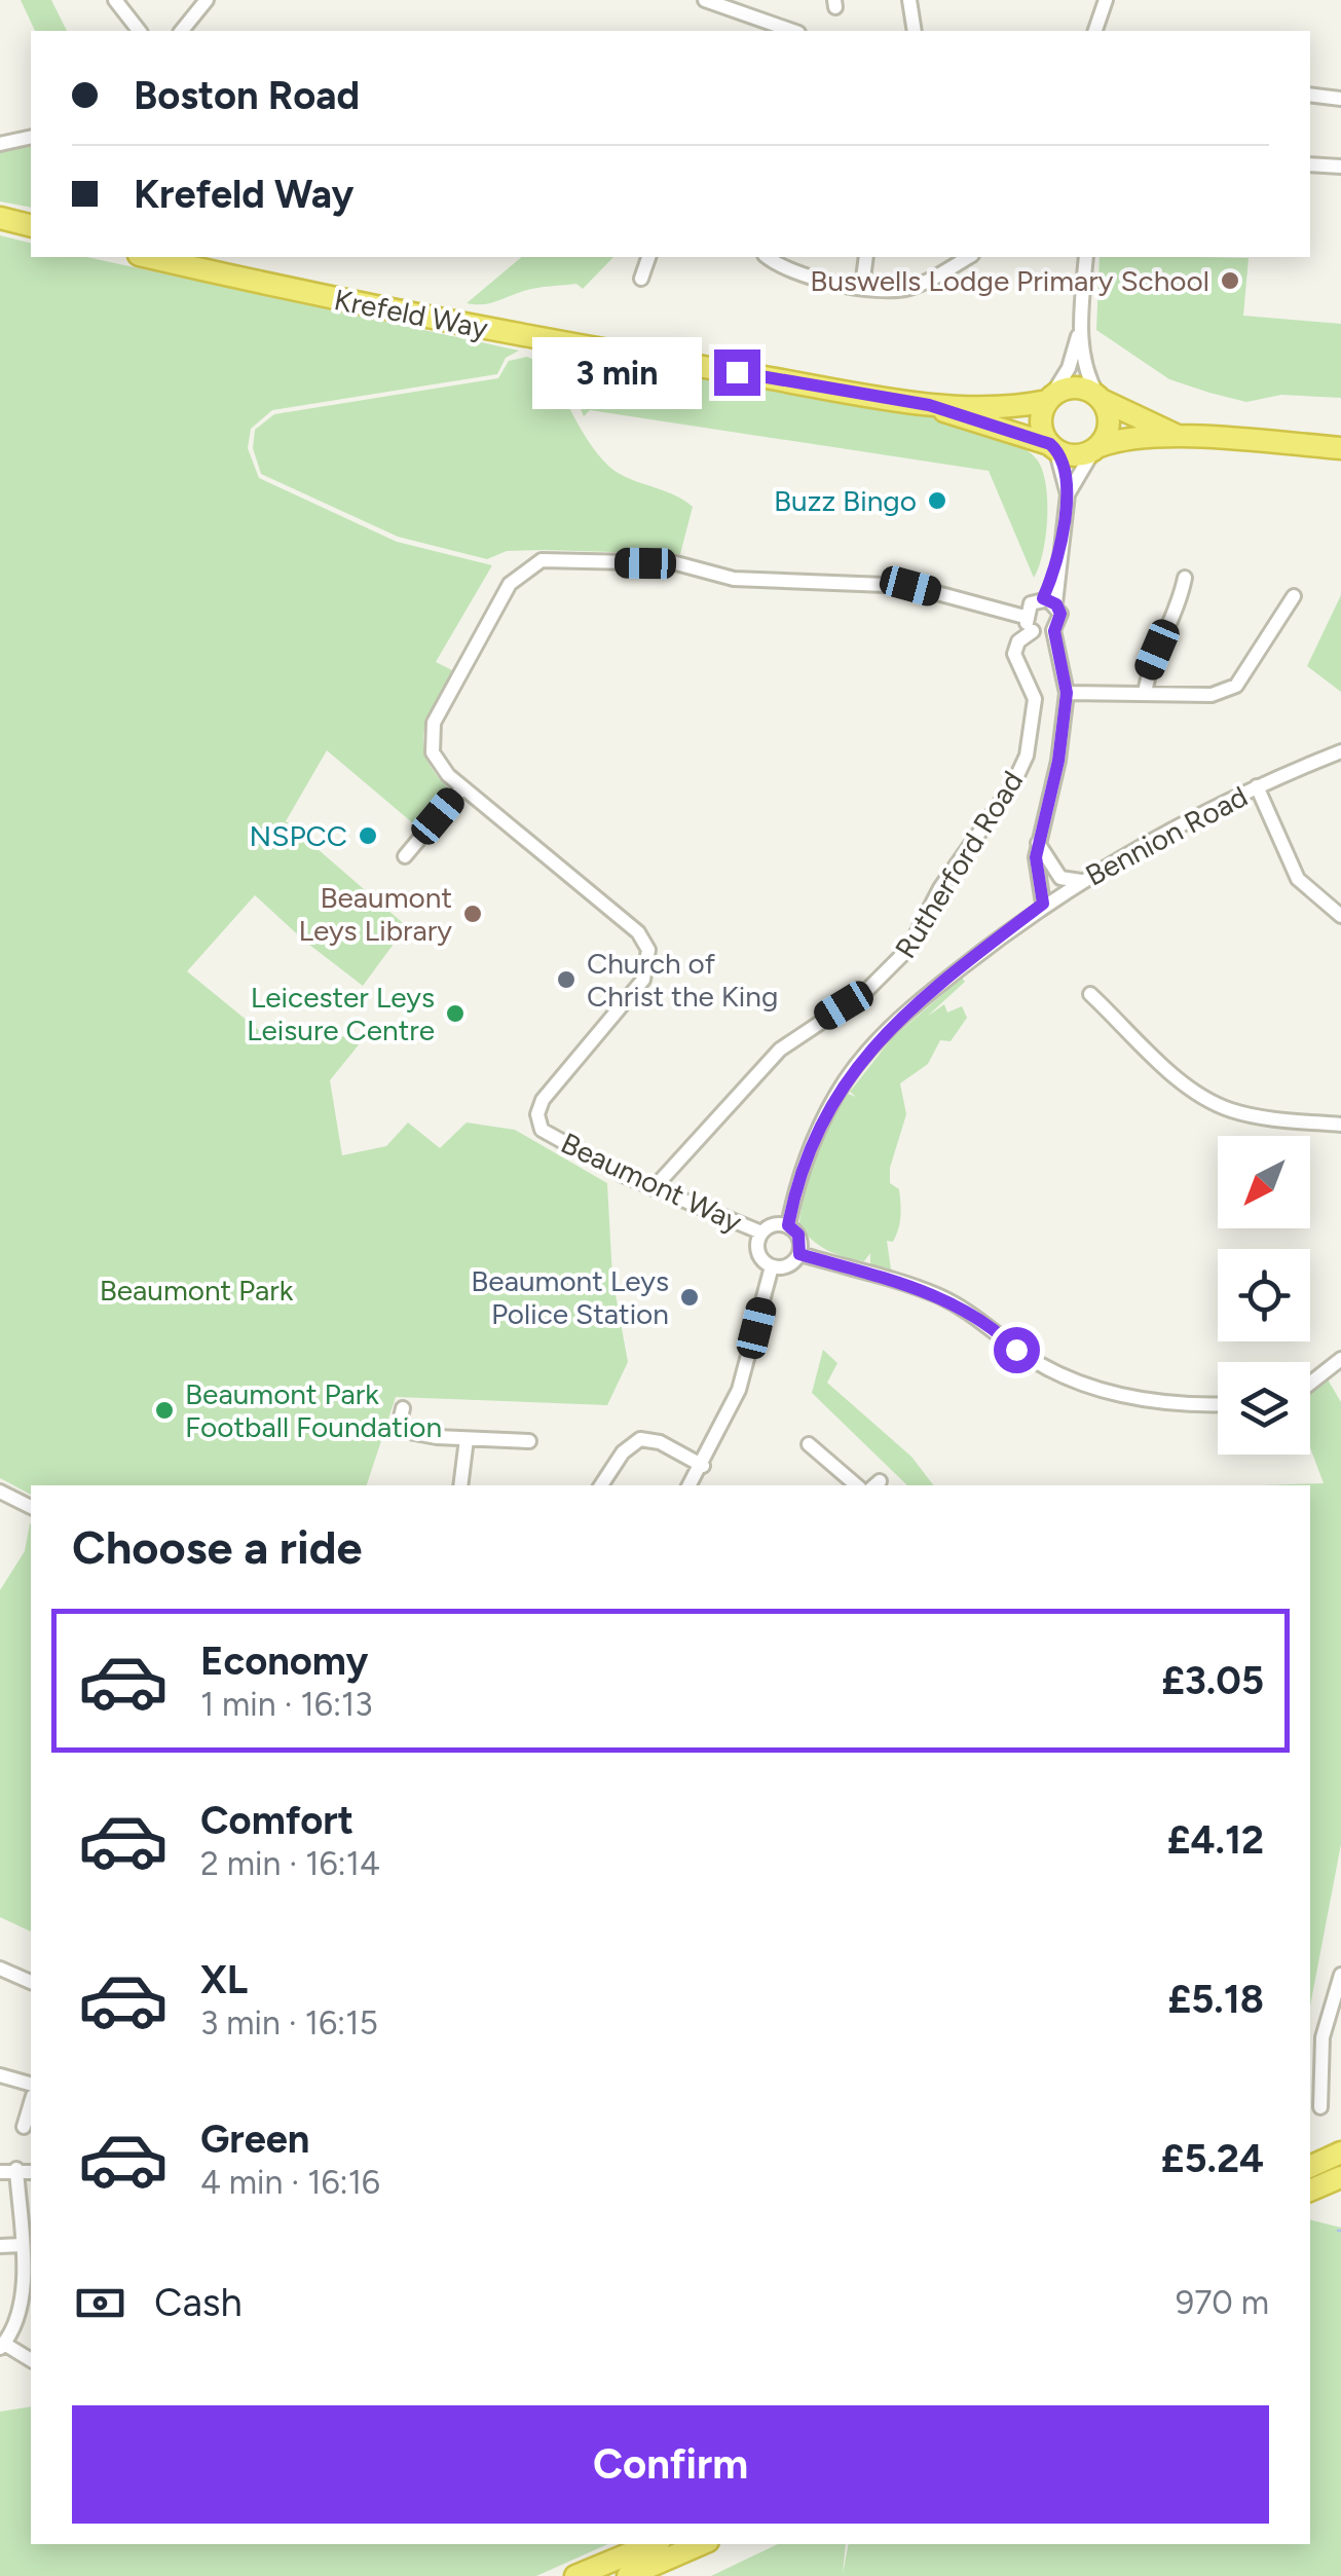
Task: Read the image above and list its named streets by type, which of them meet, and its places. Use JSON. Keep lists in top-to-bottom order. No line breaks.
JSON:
{"streets":{"highway":["Krefeld Way"],"street":["Bennion Road","Rutherford Road","Beaumont Way"]},"crossings":[["Bennion Road","Beaumont Way"],["Rutherford Road","Beaumont Way"]],"parks":["Beaumont Park"],"places":["Buswells Lodge Primary School","Buzz Bingo","NSPCC","Beaumont Leys Library","Church of Christ the King","Leicester Leys Leisure Centre","Beaumont Leys Police Station","Beaumont Park Football Foundation"],"north":"bottom left","page":{"banner":["Boston Road","Krefeld Way"],"bubble":"3 min","heading":"Choose a ride","list":[{"name":"Economy","note":"1 min · 16:13","value":"£3.05"},{"name":"Comfort","note":"2 min · 16:14","value":"£4.12"},{"name":"XL","note":"3 min · 16:15","value":"£5.18"},{"name":"Green","note":"4 min · 16:16","value":"£5.24"}],"pay":["Cash","970 m"],"buttons":"Confirm"}}
